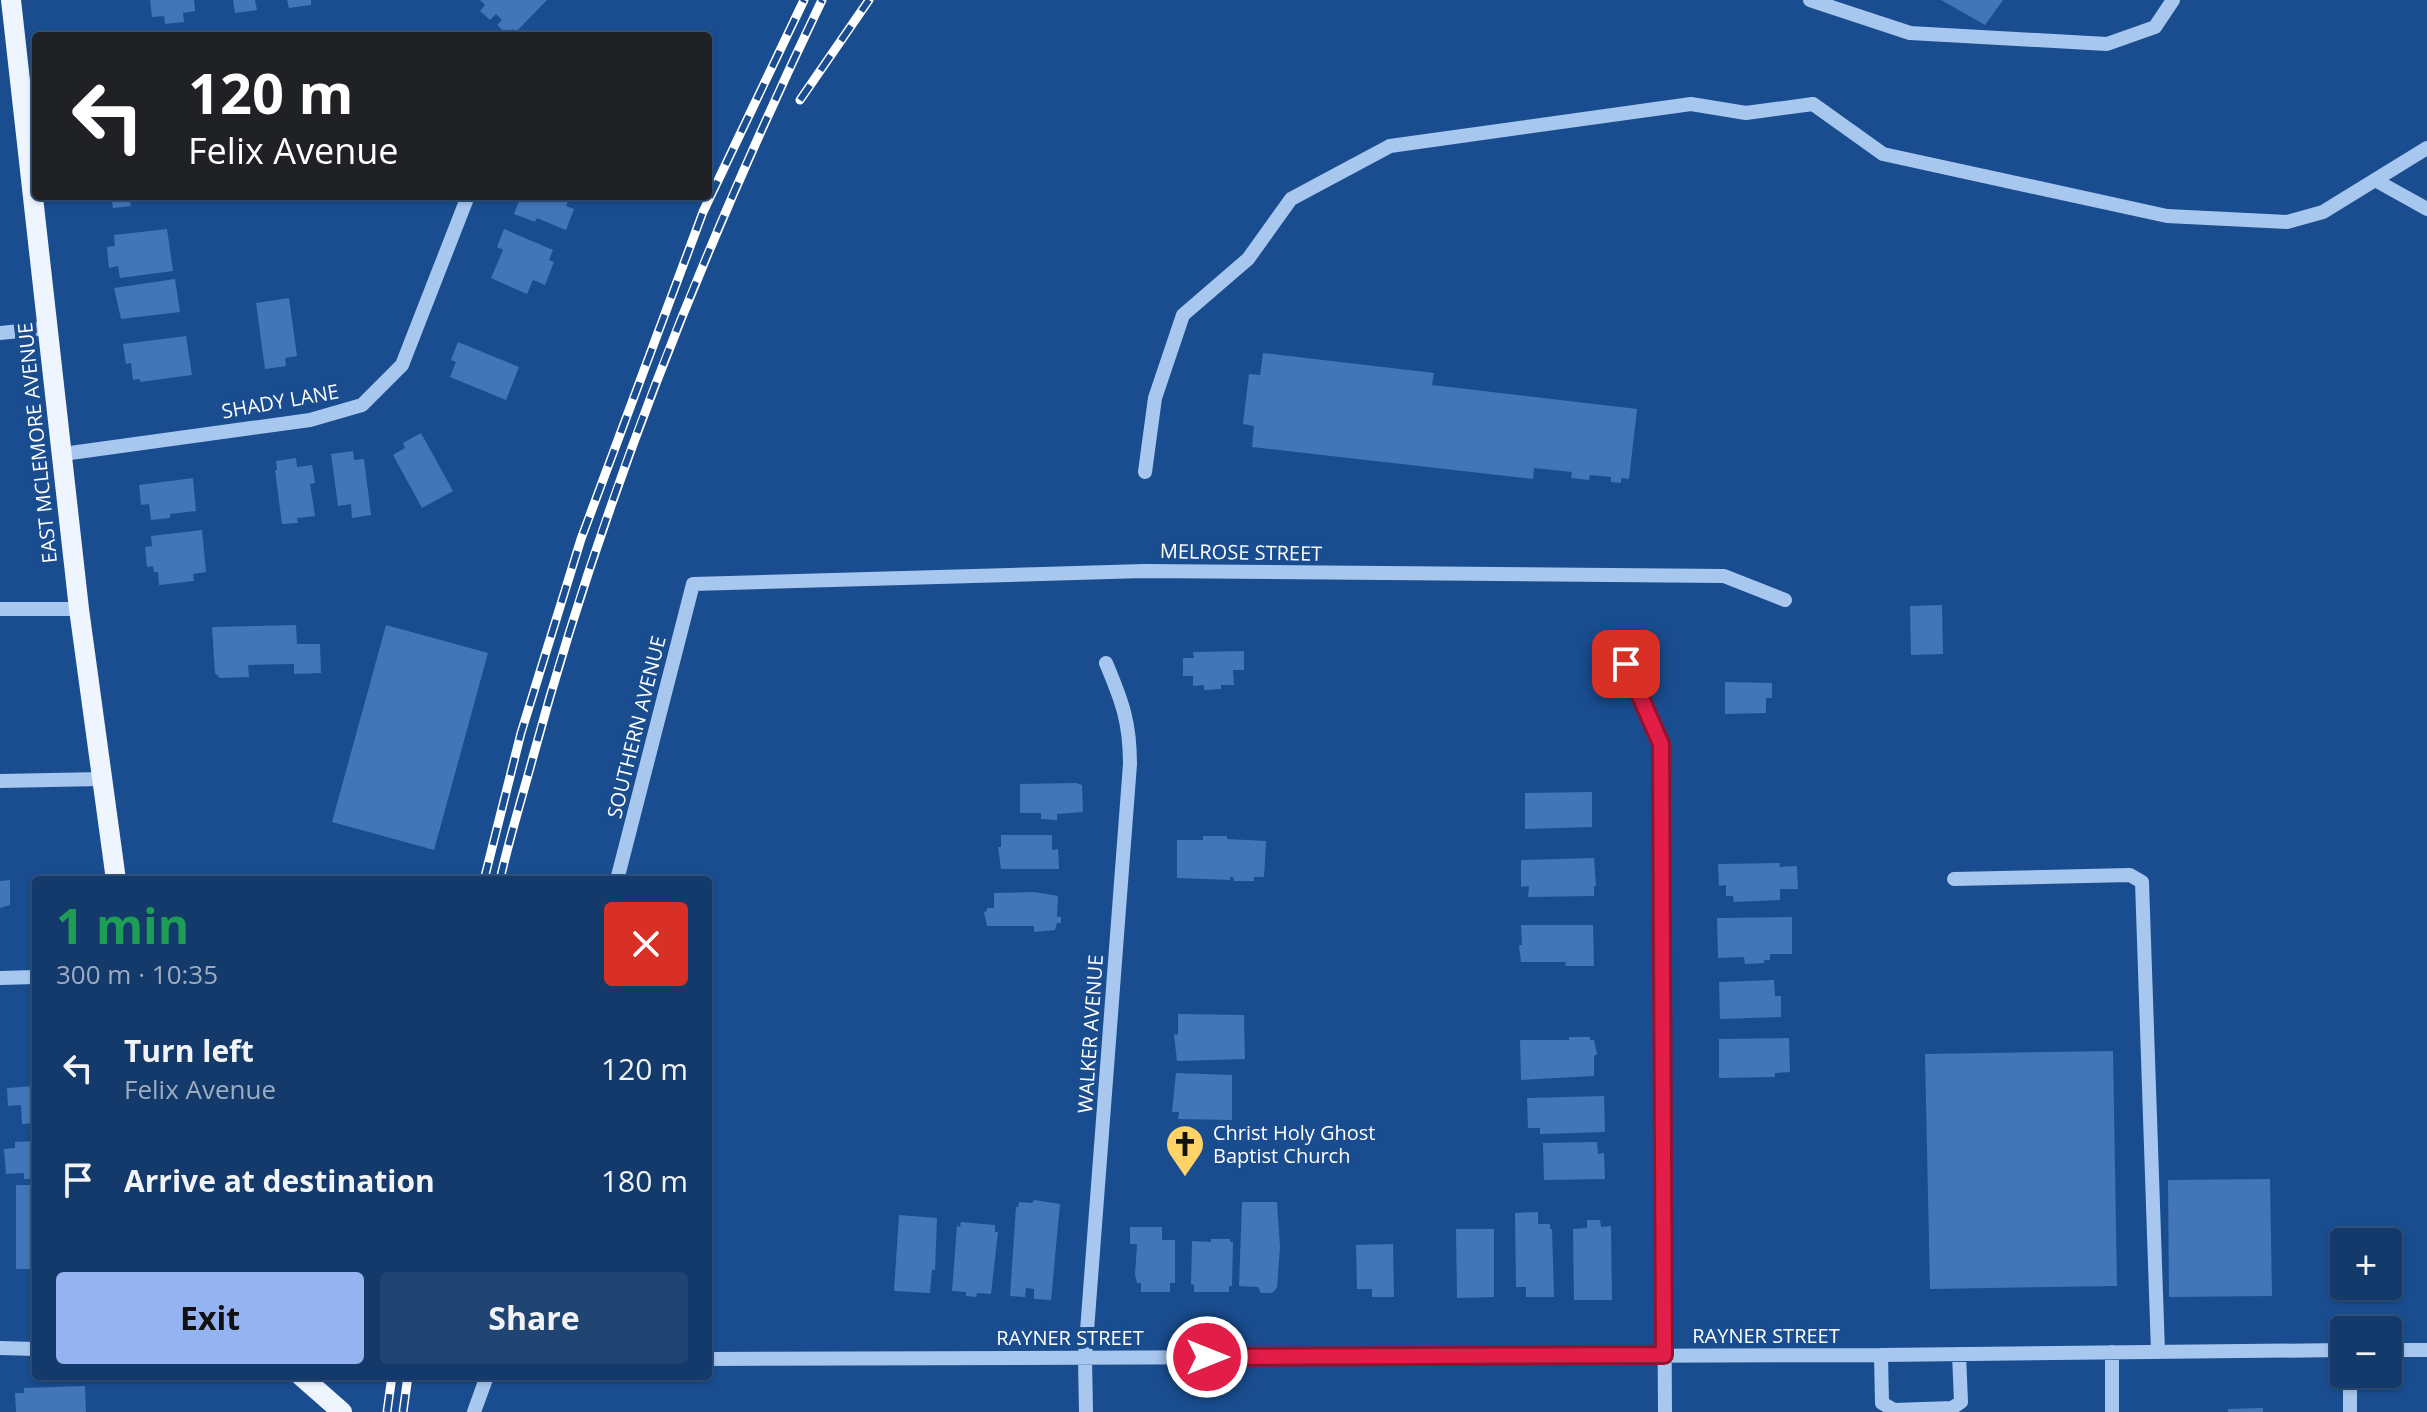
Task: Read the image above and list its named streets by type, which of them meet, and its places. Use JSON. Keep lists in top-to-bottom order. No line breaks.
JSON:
{"streets":{"main road":["EAST MCLEMORE AVENUE"],"street":["SHADY LANE","MELROSE STREET","SOUTHERN AVENUE","WALKER AVENUE","RAYNER STREET"]},"crossings":[["SHADY LANE","EAST MCLEMORE AVENUE"],["MELROSE STREET","SOUTHERN AVENUE"],["WALKER AVENUE","RAYNER STREET"]],"places":{"church":["Christ Holy Ghost Baptist Church"]},"page":{"turn":["120 m","Felix Avenue"],"heading":["1 min","300 m · 10:35"],"list":[{"name":"Turn left","note":"Felix Avenue","value":"120 m"},{"name":"Arrive at destination","value":"180 m"}],"map_buttons":["+","−"],"buttons":["Exit","Share"]}}
